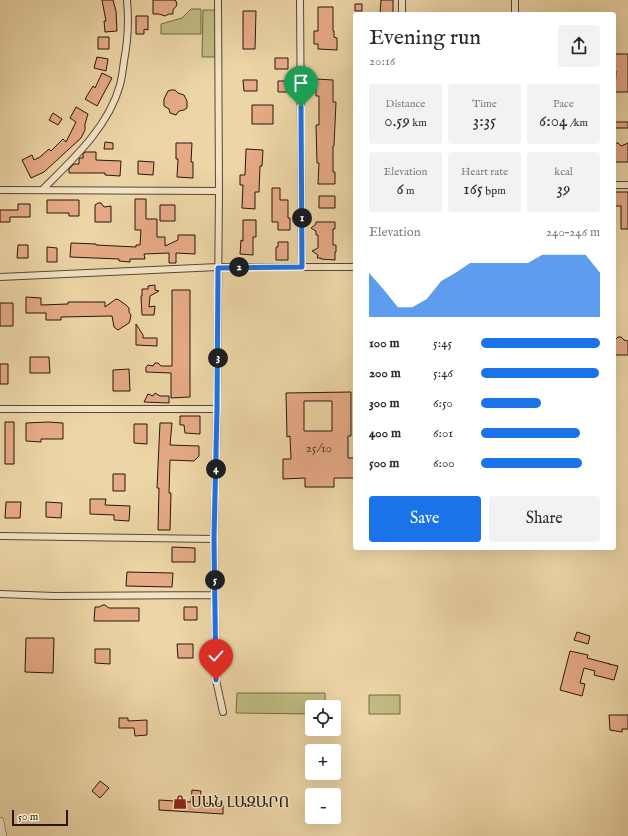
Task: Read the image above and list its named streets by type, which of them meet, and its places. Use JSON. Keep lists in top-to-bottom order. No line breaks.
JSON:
{"places":{"shop":["ՍԱՆ ԼԱԶԱՐՈ"]},"house_numbers":["25/10"],"scale_bar":"50 m","page":{"heading":["Evening run","20:16"],"stats":[["Distance","0.59 km"],["Time","3:35"],["Pace","6:04 /km"],["Elevation","6 m"],["Heart rate","165 bpm"],["kcal","39"]],"pins":["1","2","3","4","5"],"chart":["Elevation","240–246 m"],"list":[{"name":"100 m","note":"5:45"},{"name":"200 m","note":"5:46"},{"name":"300 m","note":"6:50"},{"name":"400 m","note":"6:01"},{"name":"500 m","note":"6:00"}],"buttons":["Save","Share"],"map_buttons":["+","−"],"scale":"50 m"}}
